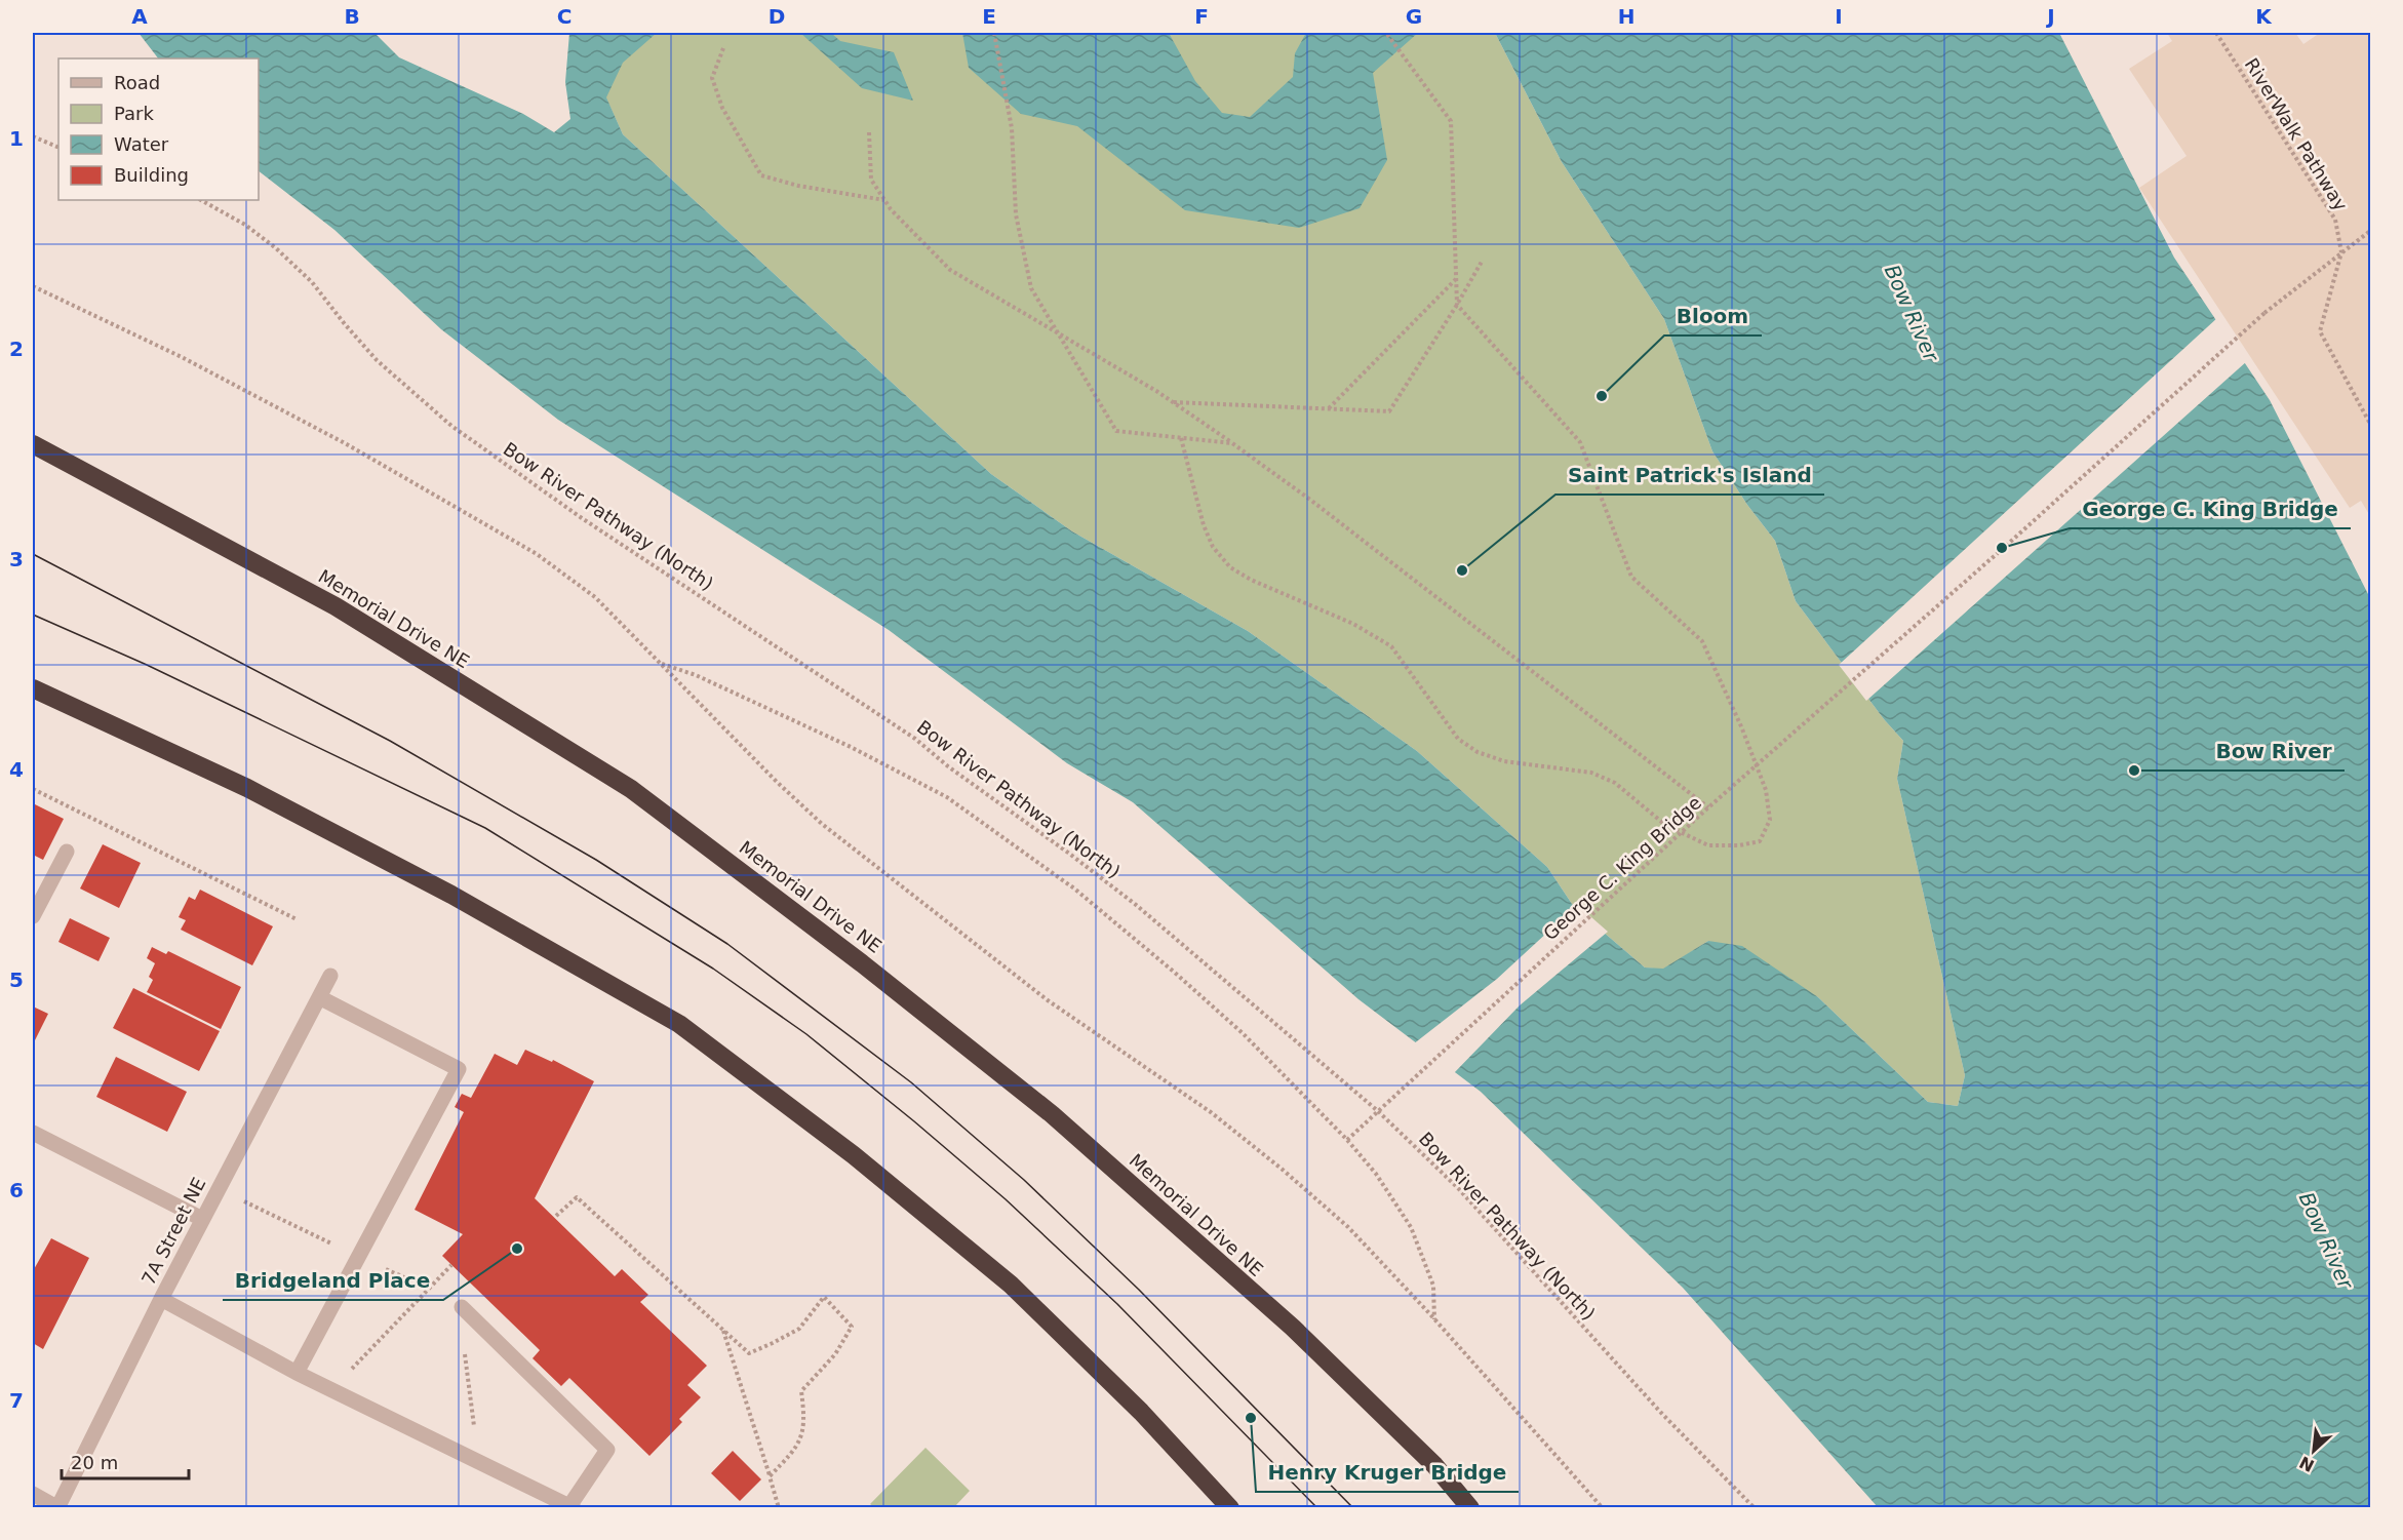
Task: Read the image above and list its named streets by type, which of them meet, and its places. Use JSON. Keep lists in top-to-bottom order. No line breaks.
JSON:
{"streets":{"highway":["Memorial Drive NE"],"street":["7A Street NE"],"path":["RiverWalk Pathway","Bow River Pathway (North)","George C. King Bridge"]},"crossings":[["RiverWalk Pathway","George C. King Bridge"],["Bow River Pathway (North)","George C. King Bridge"]],"water":["Bow River"],"places":["Bloom","George C. King Bridge","Saint Patrick's Island","Bow River","Bridgeland Place","Henry Kruger Bridge"],"legend":["Road","Park","Water","Building"],"scale_bar":"20 m","north":"bottom left","grid":{"columns":["A","B","C","D","E","F","G","H","I","J","K"],"rows":["1","2","3","4","5","6","7"]}}
